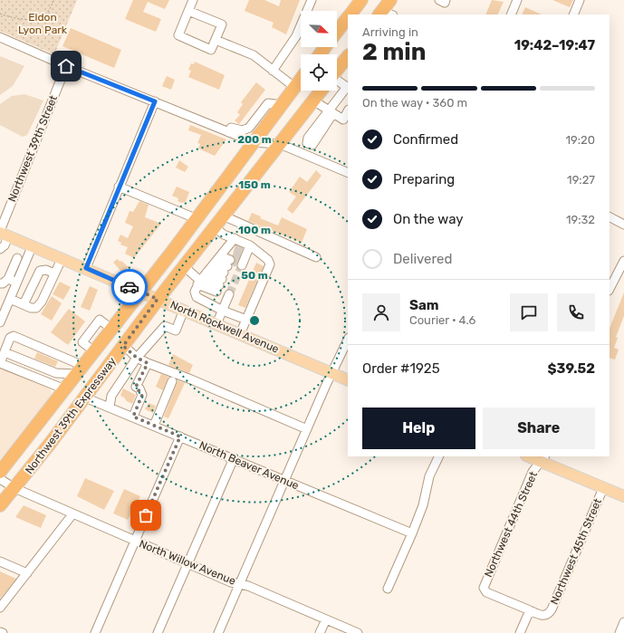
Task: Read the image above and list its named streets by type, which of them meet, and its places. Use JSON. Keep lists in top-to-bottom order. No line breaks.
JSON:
{"streets":{"highway":["Northwest 39th Expressway"],"main road":["North Rockwell Avenue"],"street":["Northwest 39th Street","North Beaver Avenue","Northwest 44th Street","Northwest 45th Street","North Willow Avenue"]},"crossings":[["Northwest 39th Street","North Rockwell Avenue"],["North Rockwell Avenue","Northwest 39th Expressway"],["Northwest 39th Expressway","North Beaver Avenue"],["Northwest 39th Expressway","North Willow Avenue"],["Northwest 44th Street","Northwest 45th Street"]],"parks":["Eldon Lyon Park"],"north":"bottom right","page":{"heading":["2 min","Arriving in","19:42–19:47"],"panel":["Sam","Courier · 4.6","Order #1925","$39.52"],"bar":"On the way · 360 m","list":[["Confirmed","19:20"],["Preparing","19:27"],["On the way","19:32"],"Delivered"],"buttons":["Help","Share"]},"rings":["200 m","150 m","100 m","50 m"]}
